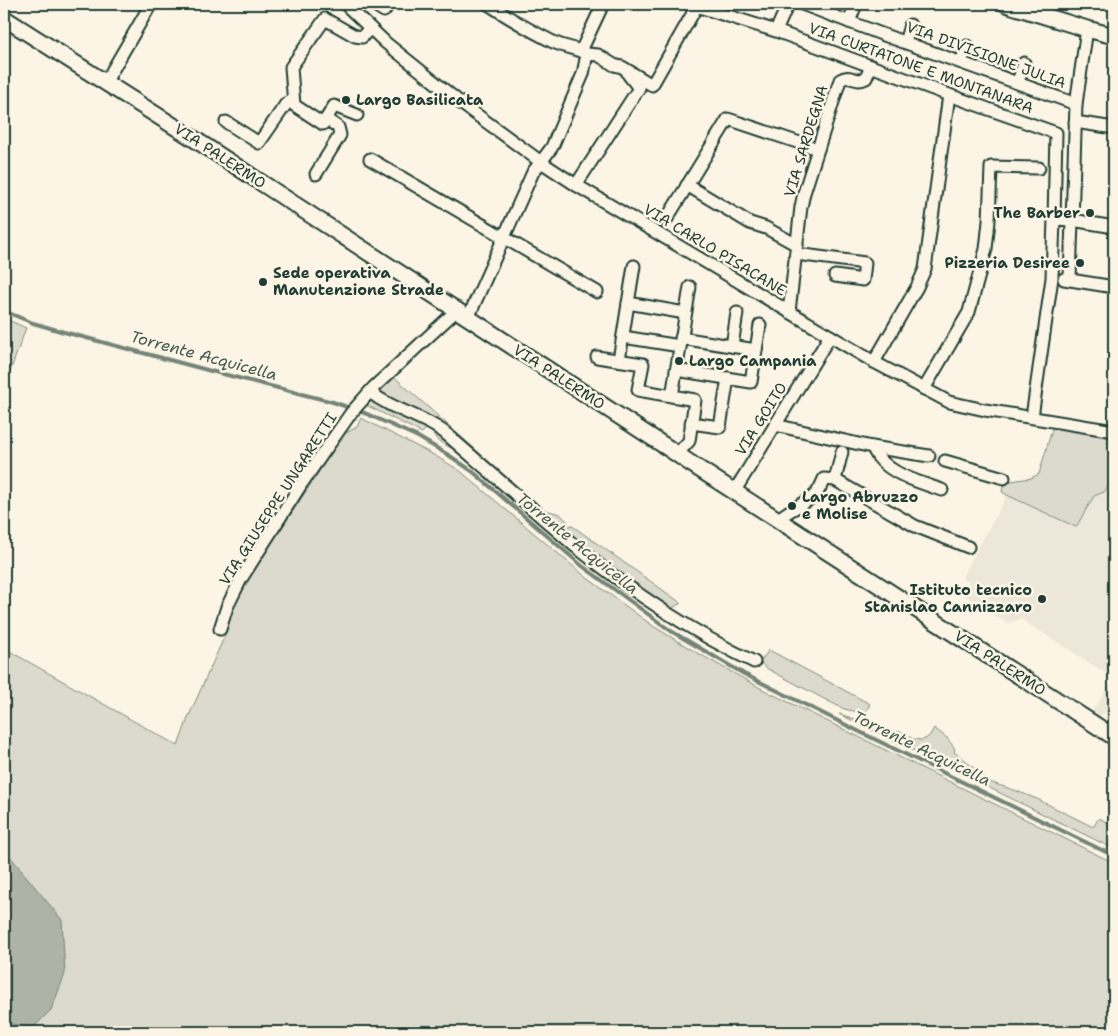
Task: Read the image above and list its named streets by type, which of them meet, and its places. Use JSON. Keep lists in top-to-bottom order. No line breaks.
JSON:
{"streets":{"main road":["VIA PALERMO"],"street":["VIA DIVISIONE JULIA","VIA CURTATONE E MONTANARA","VIA SARDEGNA","VIA CARLO PISACANE","VIA GOITO","VIA GIUSEPPE UNGARETTI"]},"crossings":[["VIA CURTATONE E MONTANARA","VIA SARDEGNA"],["VIA SARDEGNA","VIA CARLO PISACANE"],["VIA PALERMO","VIA GOITO"],["VIA CARLO PISACANE","VIA GOITO"]],"water":["Torrente Acquicella"],"places":["Largo Basilicata","The Barber","Pizzeria Desiree","Sede operativa Manutenzione Strade","Largo Campania","Largo Abruzzo e Molise","Istituto tecnico Stanislao Cannizzaro"]}
